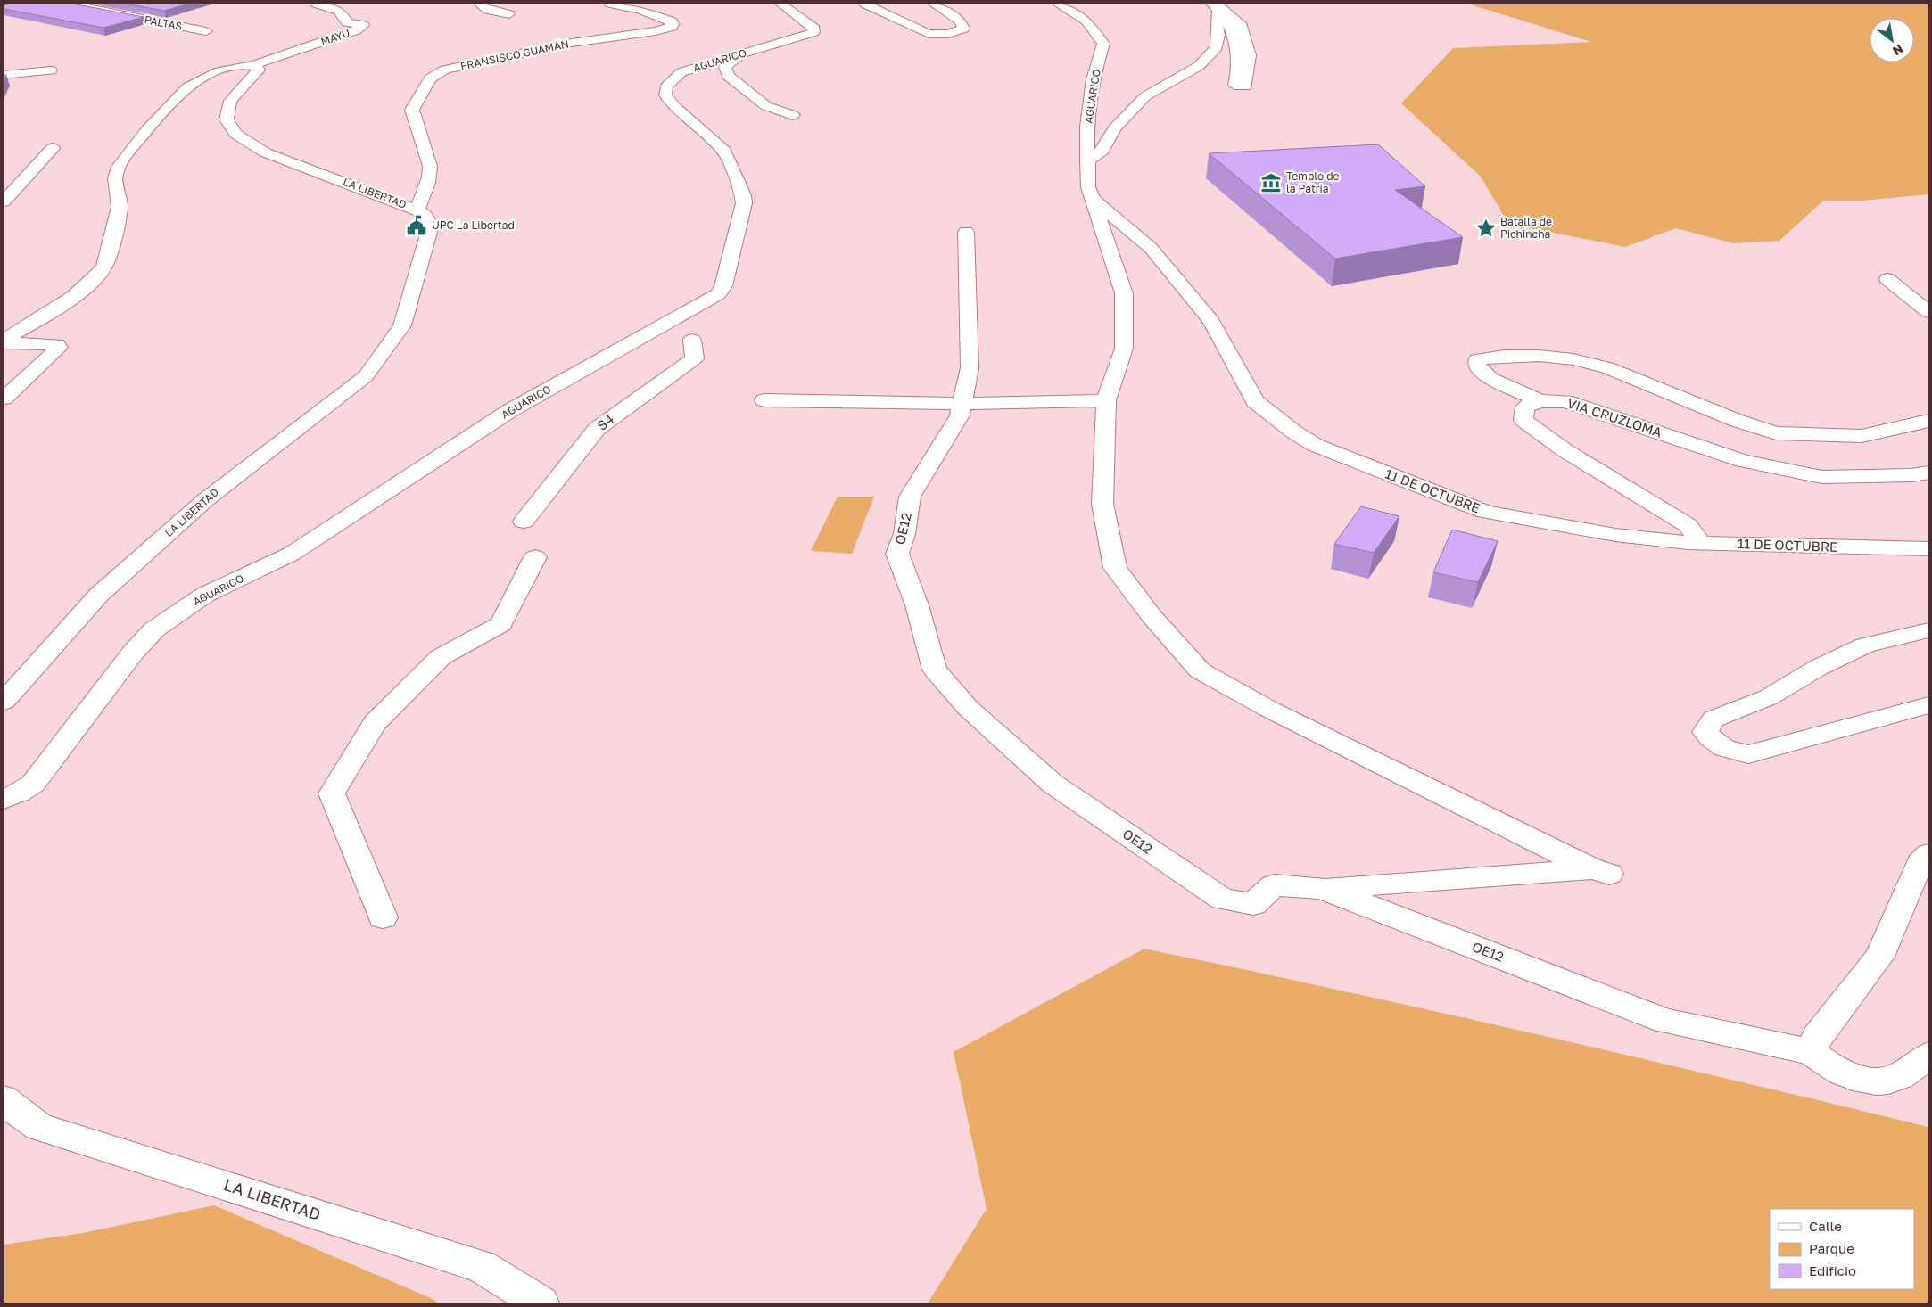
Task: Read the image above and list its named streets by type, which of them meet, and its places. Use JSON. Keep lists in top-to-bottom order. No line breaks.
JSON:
{"streets":{"street":["PALTAS","MAYU","FRANSISCO GUAMÁN","AGUARICO","LA LIBERTAD","VIA CRUZLOMA","S4","11 DE OCTUBRE","OE12"]},"crossings":[["MAYU","LA LIBERTAD"],["FRANSISCO GUAMÁN","LA LIBERTAD"]],"places":{"museum":["Templo de la Patria"],"public building":["UPC La Libertad"],"place":["Batalla de Pichincha"]},"legend":["Calle","Parque","Edificio"],"north":"bottom right"}
